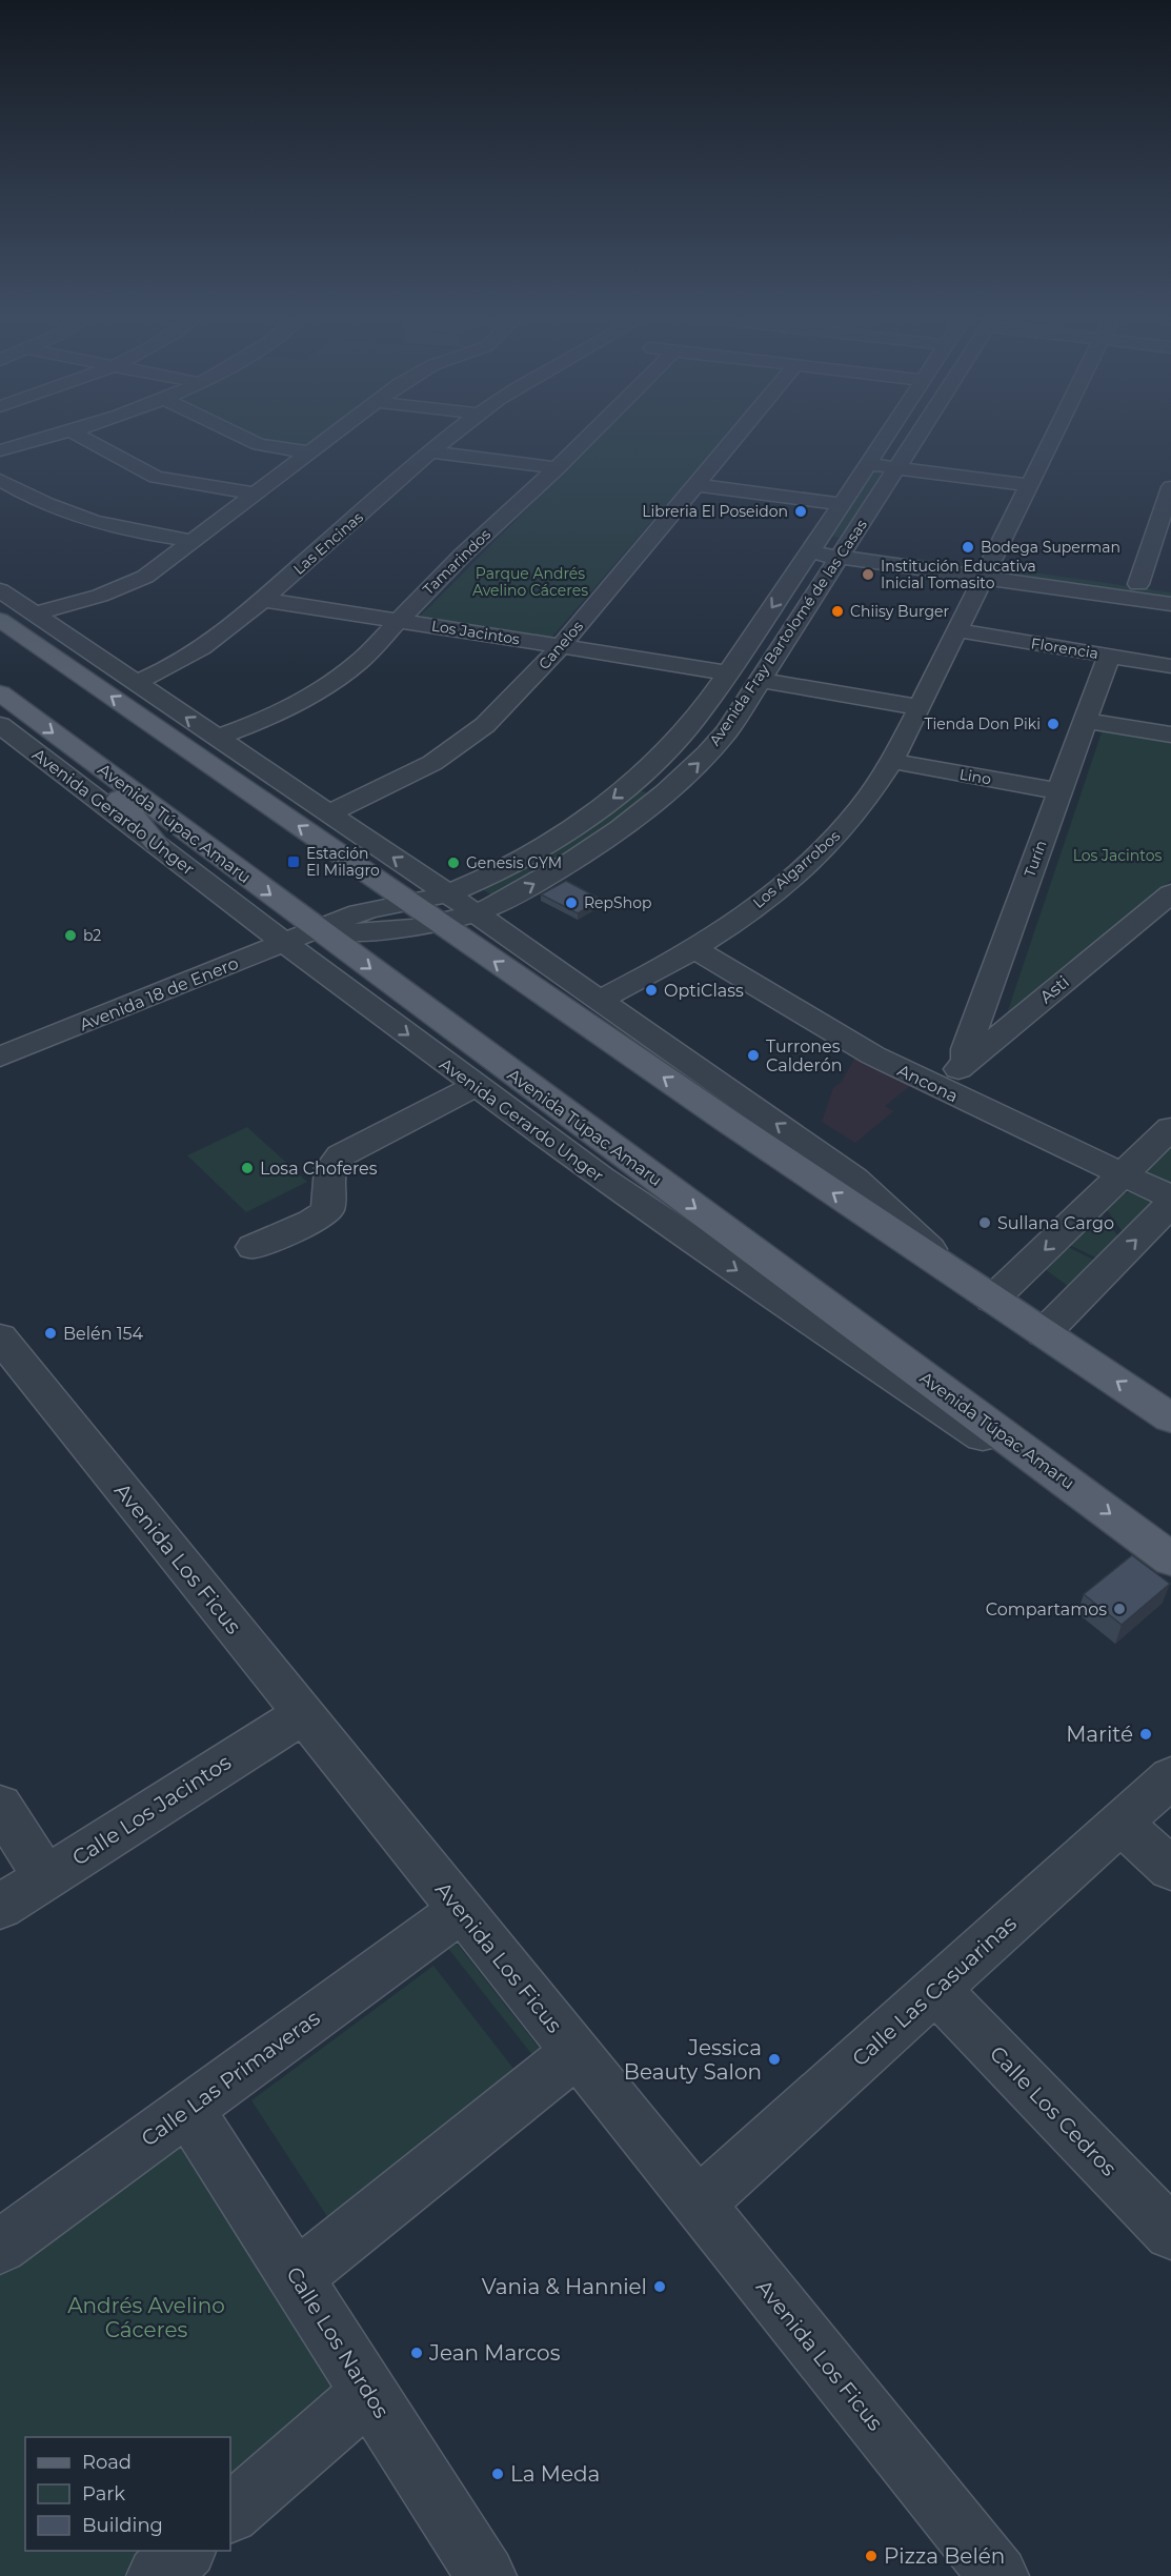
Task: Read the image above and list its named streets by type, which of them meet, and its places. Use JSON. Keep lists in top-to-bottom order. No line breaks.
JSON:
{"streets":{"main road":["Avenida Túpac Amaru"],"street":["Las Encinas","Tamarindos","Los Jacintos","Avenida Fray Bartolomé de las Casas","Canelos","Florencia","Lino","Avenida Gerardo Unger","Turín","Los Algarrobos","Asti","Avenida 18 de Enero","Ancona","Avenida Los Ficus","Calle Los Jacintos","Calle Las Casuarinas","Calle Las Primaveras","Calle Los Cedros","Calle Los Nardos"]},"crossings":[["Las Encinas","Los Jacintos"],["Tamarindos","Los Jacintos"],["Los Jacintos","Avenida Fray Bartolomé de las Casas"],["Los Jacintos","Canelos"],["Avenida Fray Bartolomé de las Casas","Avenida Túpac Amaru"],["Avenida Fray Bartolomé de las Casas","Avenida 18 de Enero"],["Florencia","Turín"],["Florencia","Los Algarrobos"],["Lino","Turín"],["Lino","Los Algarrobos"],["Avenida Gerardo Unger","Avenida Túpac Amaru"],["Avenida Gerardo Unger","Avenida 18 de Enero"],["Avenida Túpac Amaru","Avenida 18 de Enero"],["Turín","Asti"],["Los Algarrobos","Ancona"],["Asti","Ancona"],["Avenida Los Ficus","Calle Los Jacintos"],["Avenida Los Ficus","Calle Las Casuarinas"],["Avenida Los Ficus","Calle Las Primaveras"],["Calle Las Casuarinas","Calle Los Cedros"],["Calle Las Primaveras","Calle Los Nardos"]],"parks":["Parque Andrés Avelino Cáceres","Los Jacintos","Andrés Avelino Cáceres"],"places":{"other":["Libreria El Poseidon","Bodega Superman","Institución Educativa Inicial Tomasito","Chiisy Burger","Tienda Don Piki","Genesis GYM","RepShop","b2","OptiClass","Turrones Calderón","Losa Choferes","Sullana Cargo","Belén 154","Compartamos","Marité","Jessica Beauty Salon","Vania & Hanniel","Jean Marcos","La Meda","Pizza Belén"],"transit":["Estación El Milagro"]},"legend":["Road","Park","Building"]}
